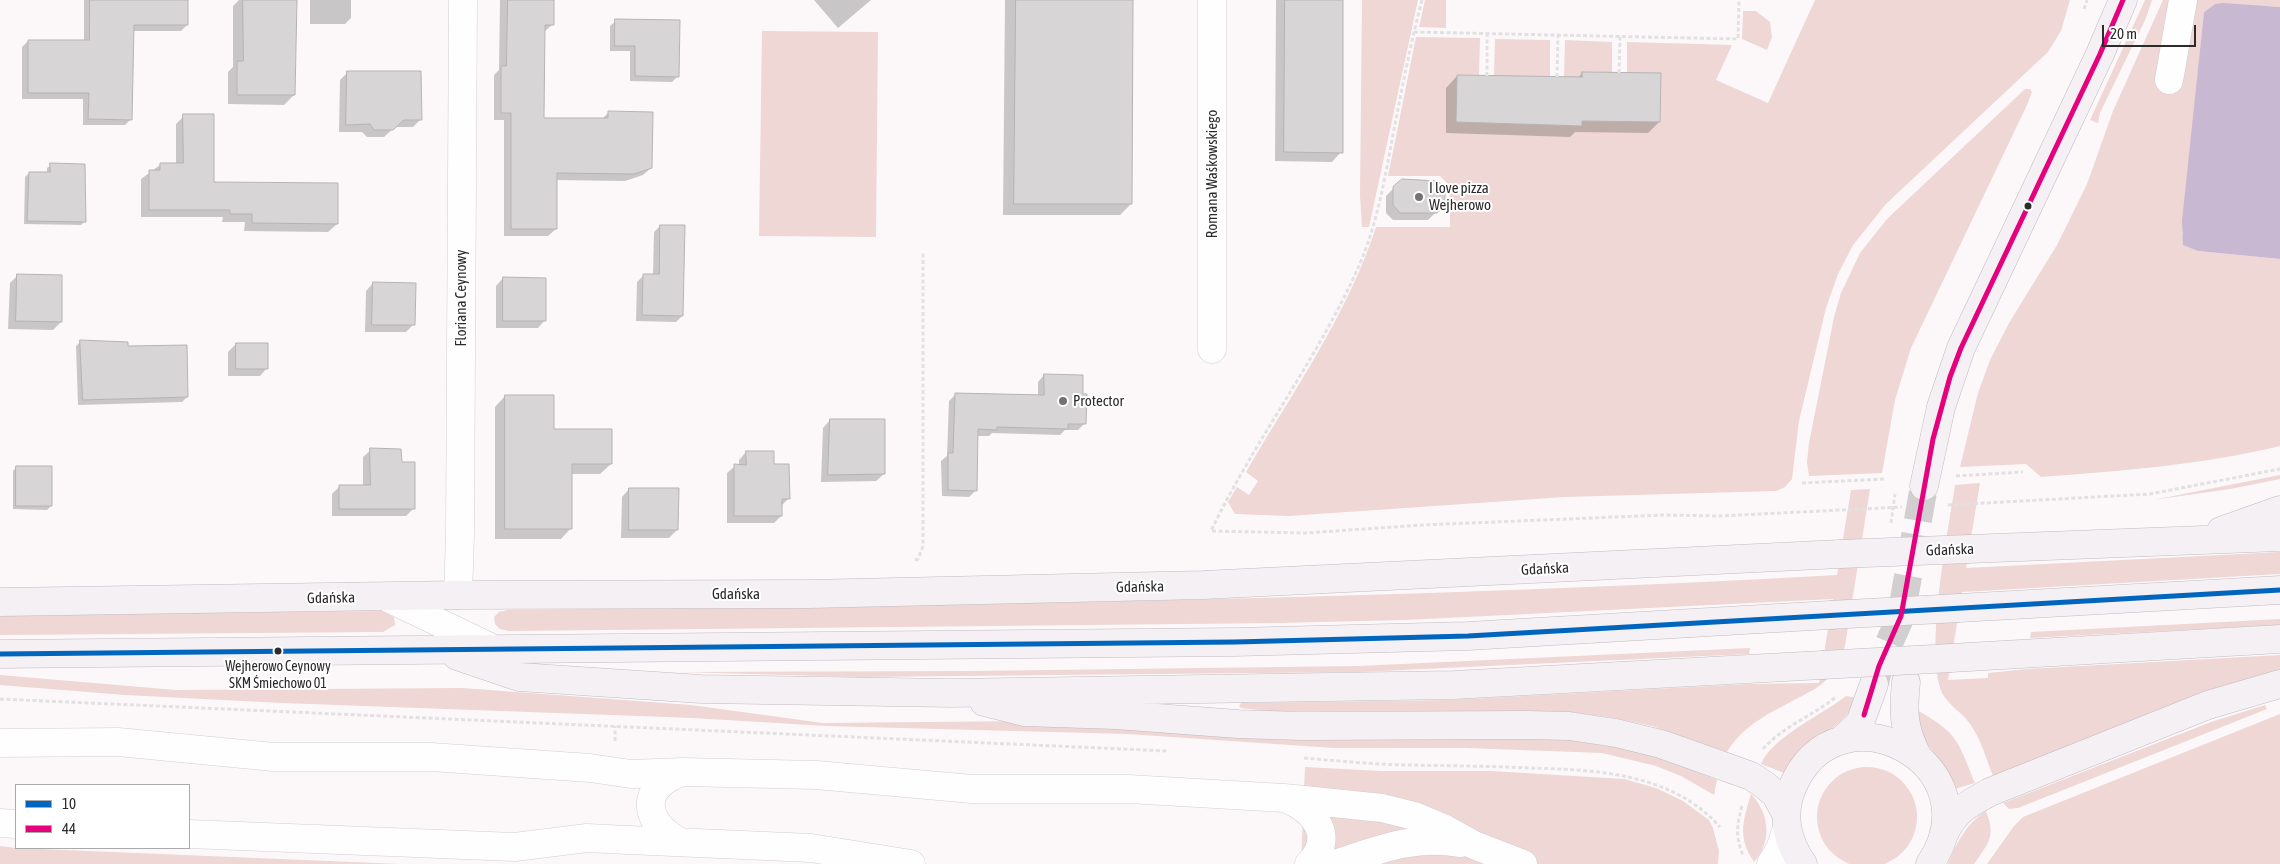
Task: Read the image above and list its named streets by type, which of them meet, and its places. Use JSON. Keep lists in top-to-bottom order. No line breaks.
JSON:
{"streets":{"main road":["Gdańska"],"street":["Romana Waśkowskiego","Floriana Ceynowy"]},"crossings":[["Floriana Ceynowy","Gdańska"]],"places":["I love pizza Wejherowo","Protector","Wejherowo Ceynowy SKM Śmiechowo 01"],"lines":["transit line 44","transit line 10"],"legend":["10","44"],"scale_bar":"20 m"}
